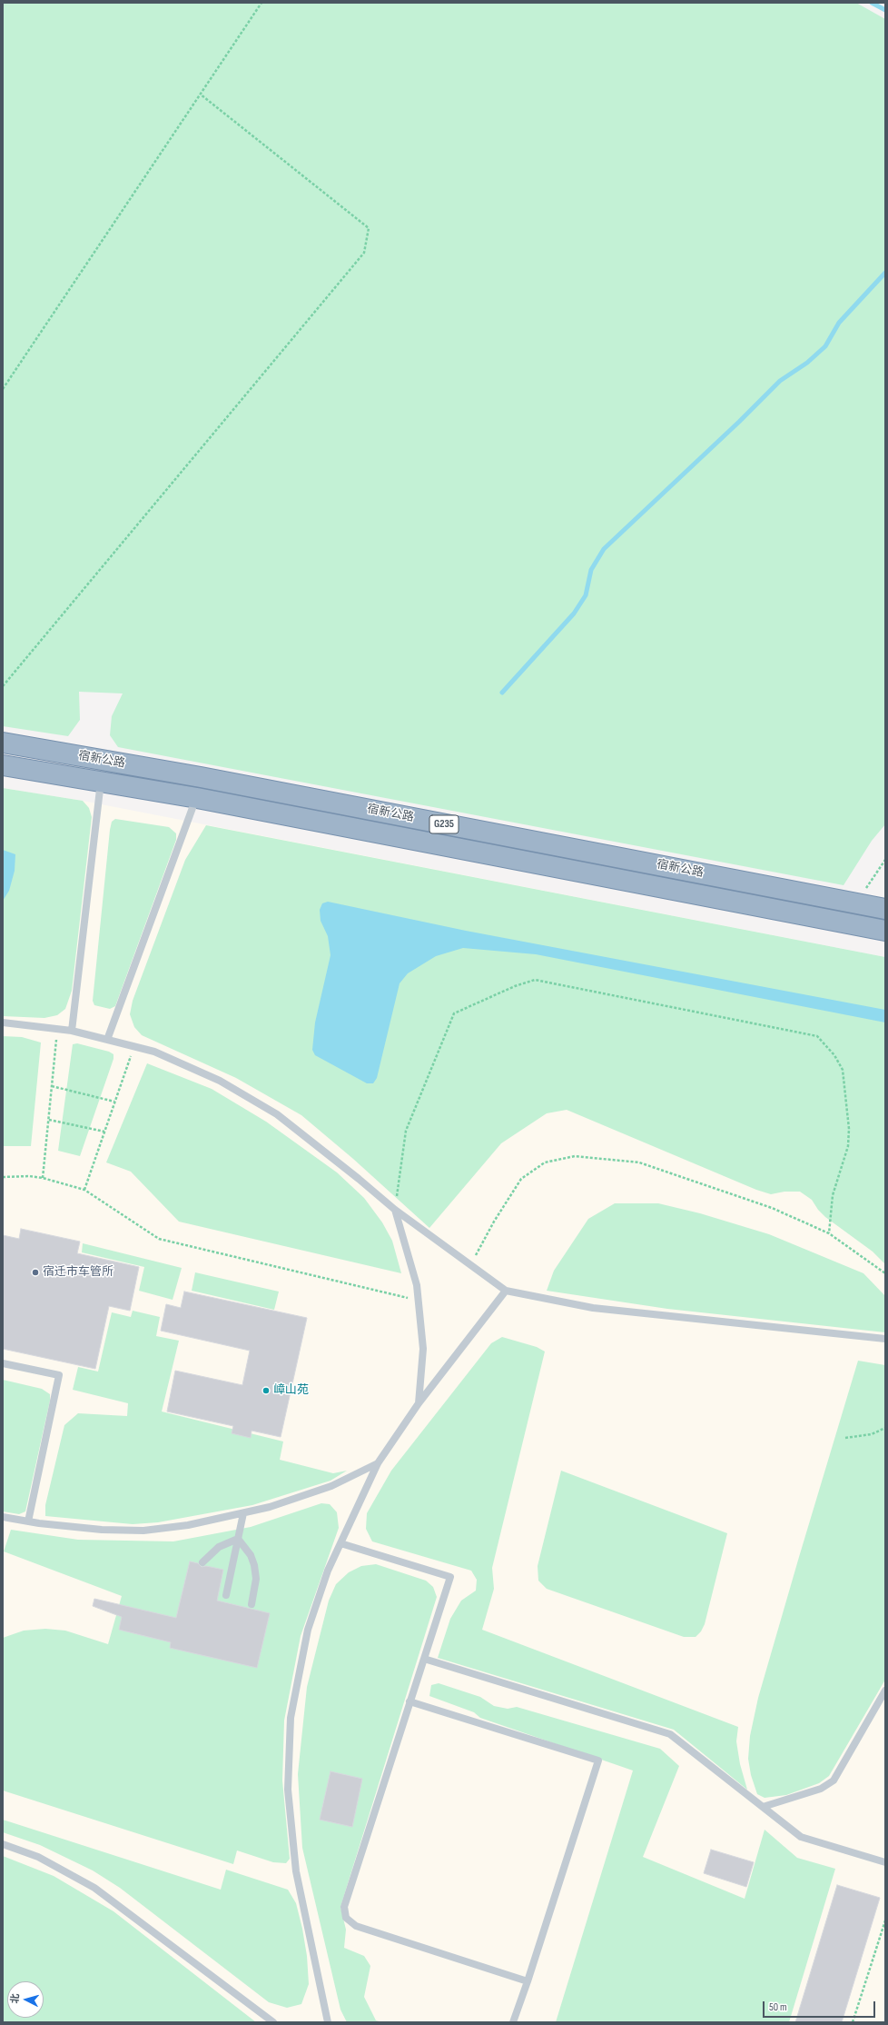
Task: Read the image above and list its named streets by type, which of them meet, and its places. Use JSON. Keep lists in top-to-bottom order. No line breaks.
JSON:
{"streets":{"highway":["宿新公路","G235"]},"places":["宿迁市车管所","嶂山苑"],"scale_bar":"50 m","north":"left"}
